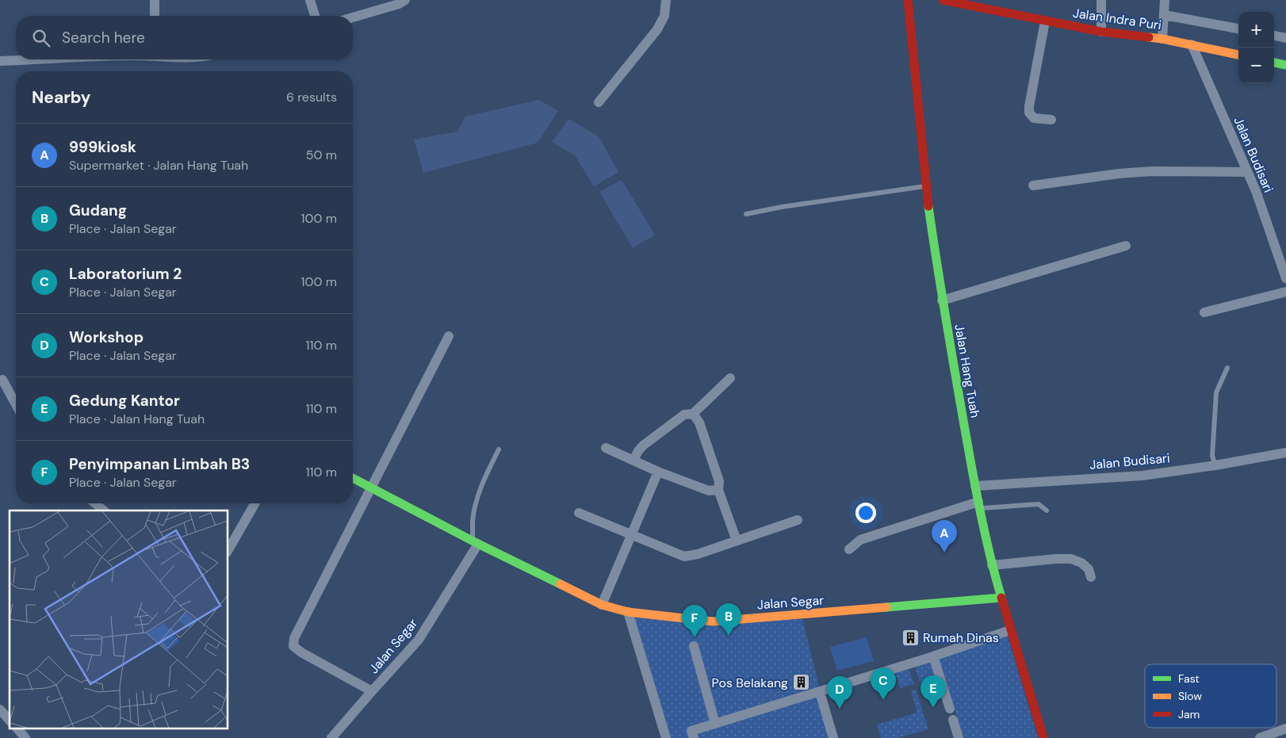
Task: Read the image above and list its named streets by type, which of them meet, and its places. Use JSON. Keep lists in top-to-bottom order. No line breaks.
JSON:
{"streets":{"street":["Jalan Indra Puri","Jalan Budisari","Jalan Hang Tuah","Jalan Segar"]},"crossings":[["Jalan Indra Puri","Jalan Budisari"],["Jalan Budisari","Jalan Hang Tuah"],["Jalan Hang Tuah","Jalan Segar"]],"places":{"building":["Rumah Dinas","Pos Belakang"]},"legend":["Fast","Slow","Jam"],"page":{"map_buttons":["+","−"],"search":"Search here","heading":["Nearby","6 results"],"list":[{"mark":"A","name":"999kiosk","note":"Supermarket · Jalan Hang Tuah","value":"50 m"},{"mark":"B","name":"Gudang","note":"Place · Jalan Segar","value":"100 m"},{"mark":"C","name":"Laboratorium 2","note":"Place · Jalan Segar","value":"100 m"},{"mark":"D","name":"Workshop","note":"Place · Jalan Segar","value":"110 m"},{"mark":"E","name":"Gedung Kantor","note":"Place · Jalan Hang Tuah","value":"110 m"},{"mark":"F","name":"Penyimpanan Limbah B3","note":"Place · Jalan Segar","value":"110 m"}],"pins":["A","B","F","C","E","D"]}}
